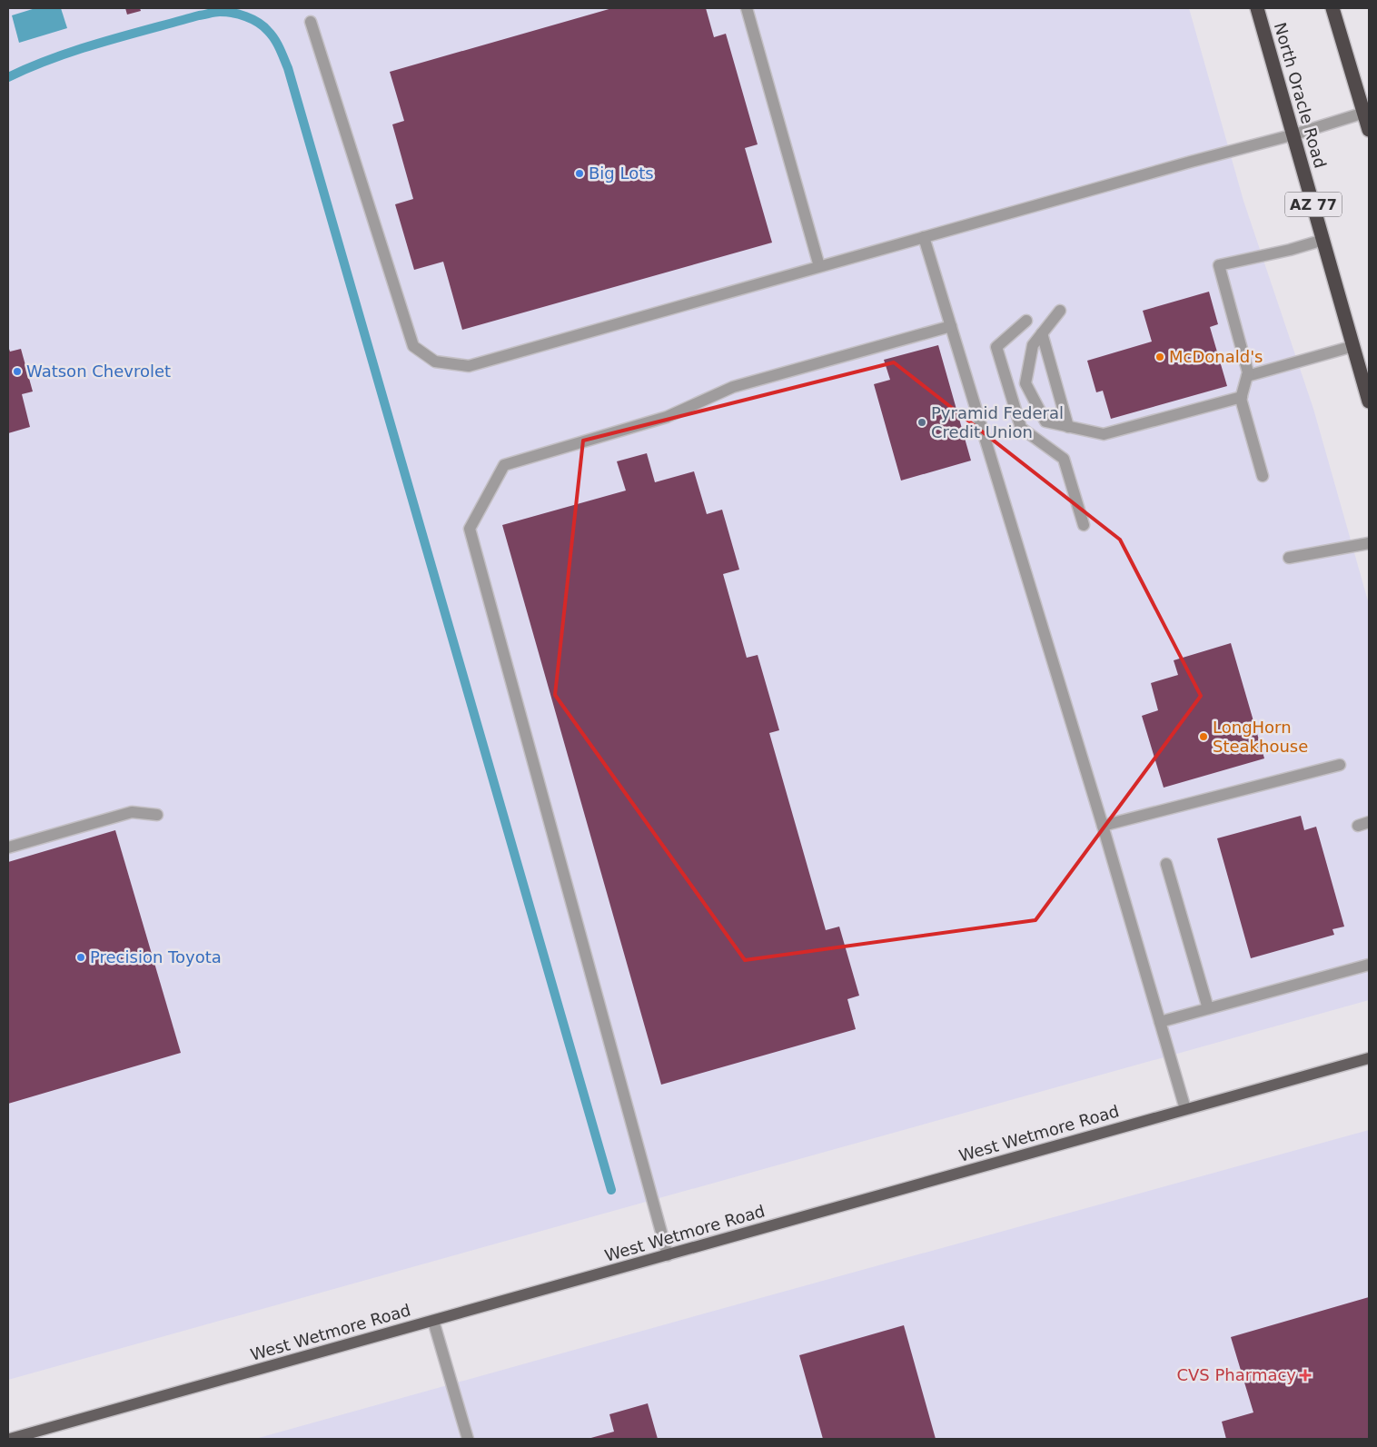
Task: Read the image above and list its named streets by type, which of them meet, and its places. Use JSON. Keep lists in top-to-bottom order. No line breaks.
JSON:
{"streets":{"highway":["North Oracle Road","AZ 77"],"main road":["West Wetmore Road"]},"places":{"other":["Big Lots","McDonald's","Watson Chevrolet","Pyramid Federal Credit Union","LongHorn Steakhouse","Precision Toyota"],"health":["CVS Pharmacy"]}}
